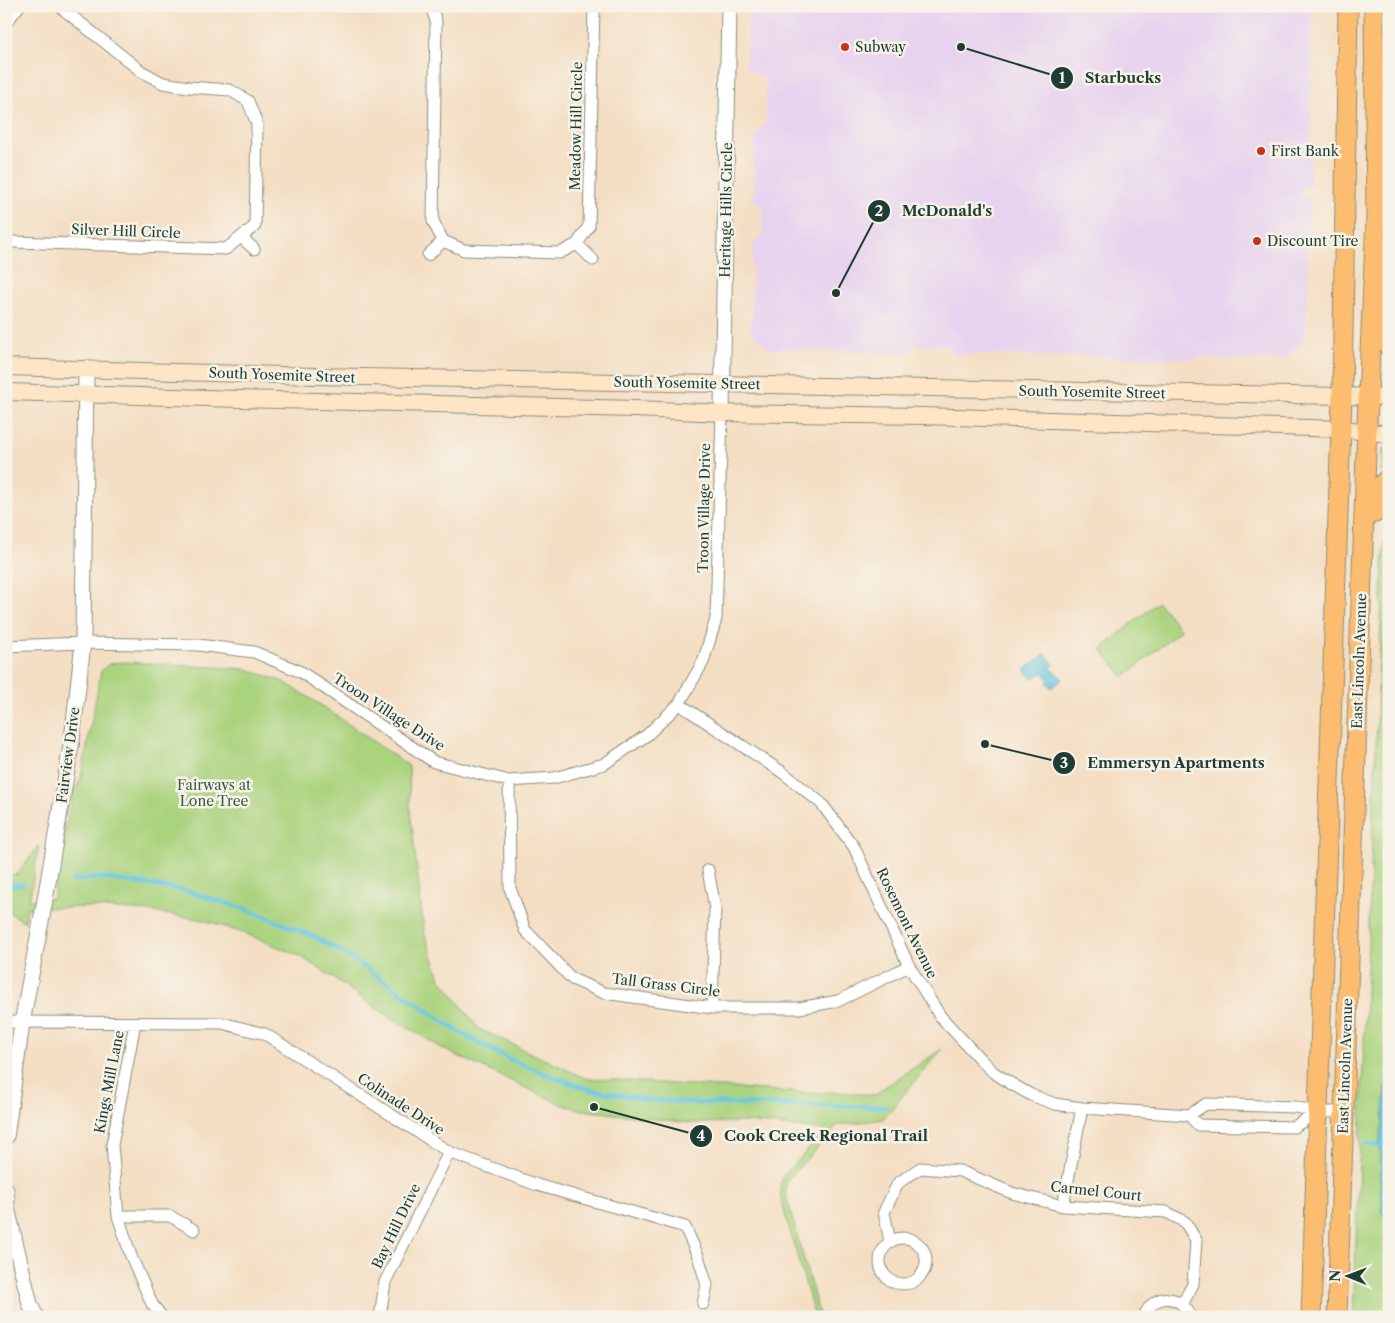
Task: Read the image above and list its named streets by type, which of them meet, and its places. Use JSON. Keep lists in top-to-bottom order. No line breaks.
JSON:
{"streets":{"main road":["South Yosemite Street","East Lincoln Avenue"],"street":["Meadow Hill Circle","Heritage Hills Circle","Silver Hill Circle","Troon Village Drive","Fairview Drive","Rosemont Avenue","Tall Grass Circle","Kings Mill Lane","Colinade Drive","Carmel Court","Bay Hill Drive"]},"crossings":[["Heritage Hills Circle","South Yosemite Street"],["Heritage Hills Circle","Troon Village Drive"],["South Yosemite Street","Troon Village Drive"],["South Yosemite Street","East Lincoln Avenue"],["South Yosemite Street","Fairview Drive"],["Troon Village Drive","Fairview Drive"],["Troon Village Drive","Rosemont Avenue"],["Troon Village Drive","Tall Grass Circle"],["East Lincoln Avenue","Rosemont Avenue"],["Fairview Drive","Colinade Drive"],["Rosemont Avenue","Tall Grass Circle"],["Kings Mill Lane","Colinade Drive"],["Colinade Drive","Bay Hill Drive"]],"parks":["Fairways at Lone Tree"],"places":["Subway","Starbucks","First Bank","Discount Tire","McDonald's","Emmersyn Apartments","Cook Creek Regional Trail"],"north":"left"}
